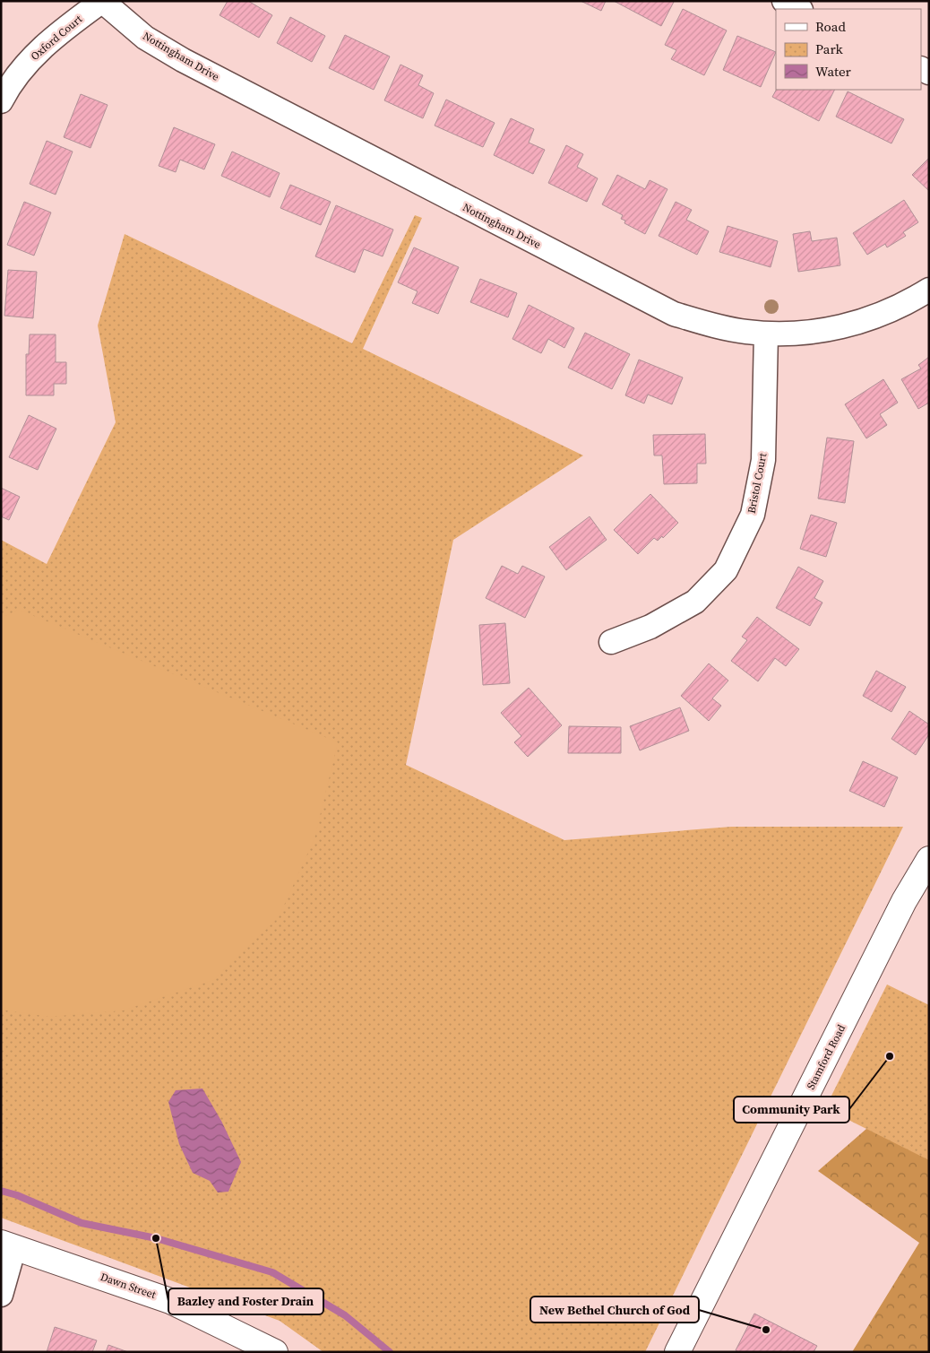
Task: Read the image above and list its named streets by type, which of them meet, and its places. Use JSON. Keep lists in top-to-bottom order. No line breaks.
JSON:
{"streets":{"street":["Oxford Court","Nottingham Drive","Bristol Court","Stamford Road","Dawn Street"]},"crossings":[["Oxford Court","Nottingham Drive"],["Nottingham Drive","Bristol Court"]],"places":["Community Park","Bazley and Foster Drain","New Bethel Church of God"],"legend":["Road","Park","Water"]}
